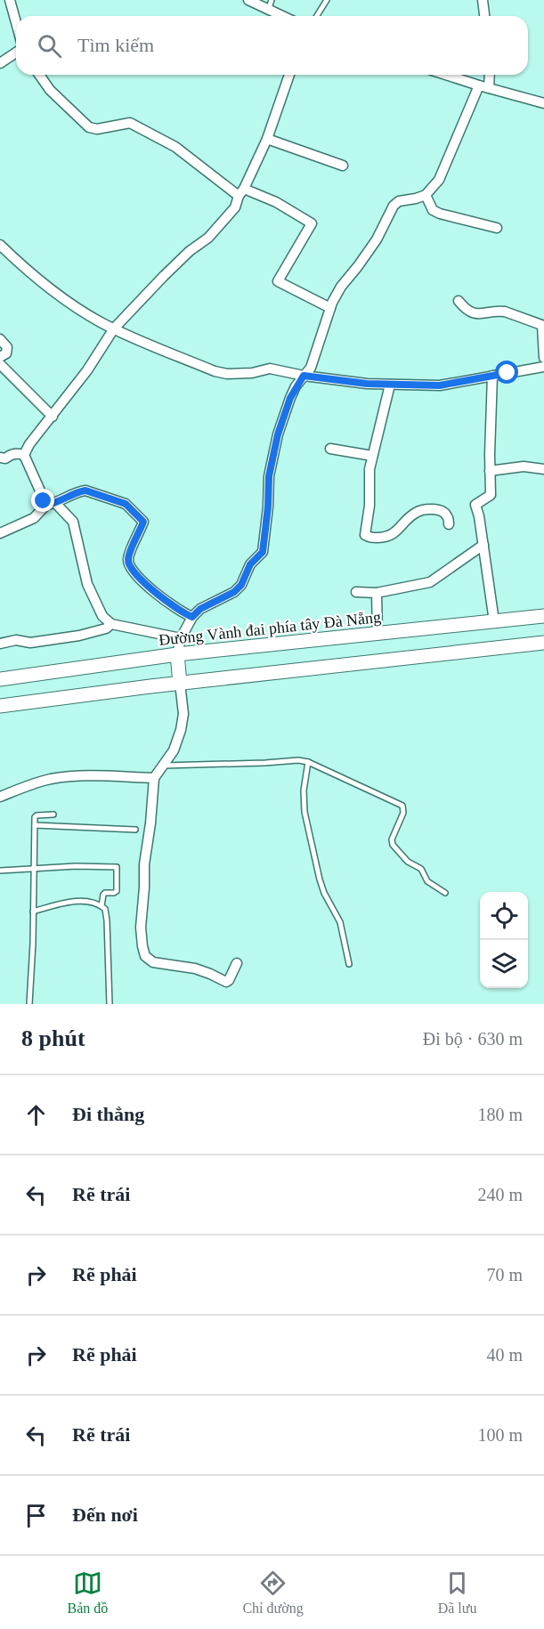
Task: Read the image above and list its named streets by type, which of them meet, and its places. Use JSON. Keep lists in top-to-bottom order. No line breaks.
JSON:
{"streets":{"main road":["Đường Vành đai phía tây Đà Nẵng"]},"page":{"search":"Tìm kiếm","heading":["8 phút","Đi bộ · 630 m"],"list":[["Đi thẳng","180 m"],["Rẽ trái","240 m"],["Rẽ phải","70 m"],["Rẽ phải","40 m"],["Rẽ trái","100 m"],"Đến nơi"],"nav":["Bản đồ","Chỉ đường","Đã lưu"]}}
